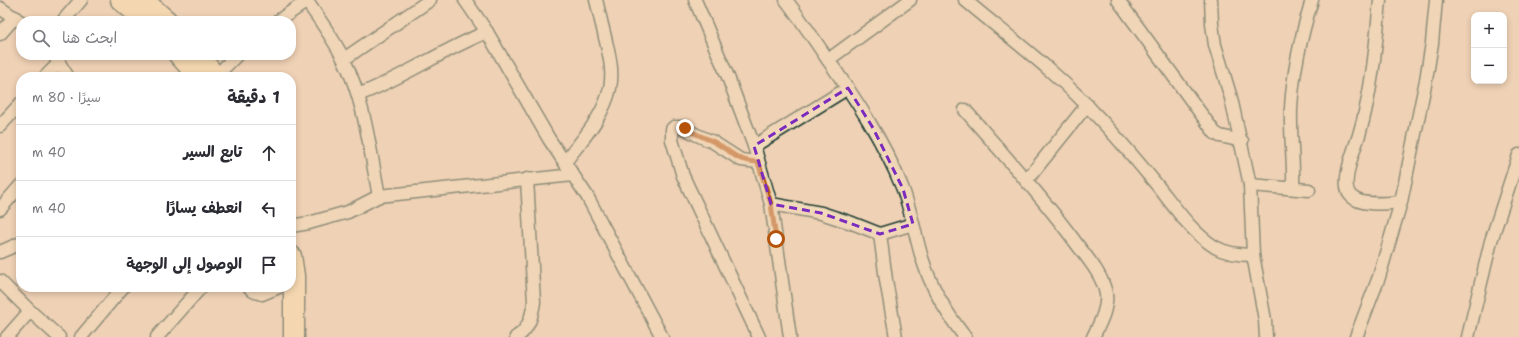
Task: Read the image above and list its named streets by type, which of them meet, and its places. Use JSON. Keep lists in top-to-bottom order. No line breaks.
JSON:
{"page":{"map_buttons":["+","−"],"search":"ابحث هنا","heading":["1 دقيقة","سيرًا · 80 m"],"list":[["تابع السير","40 m"],["انعطف يسارًا","40 m"],"الوصول إلى الوجهة"]}}
